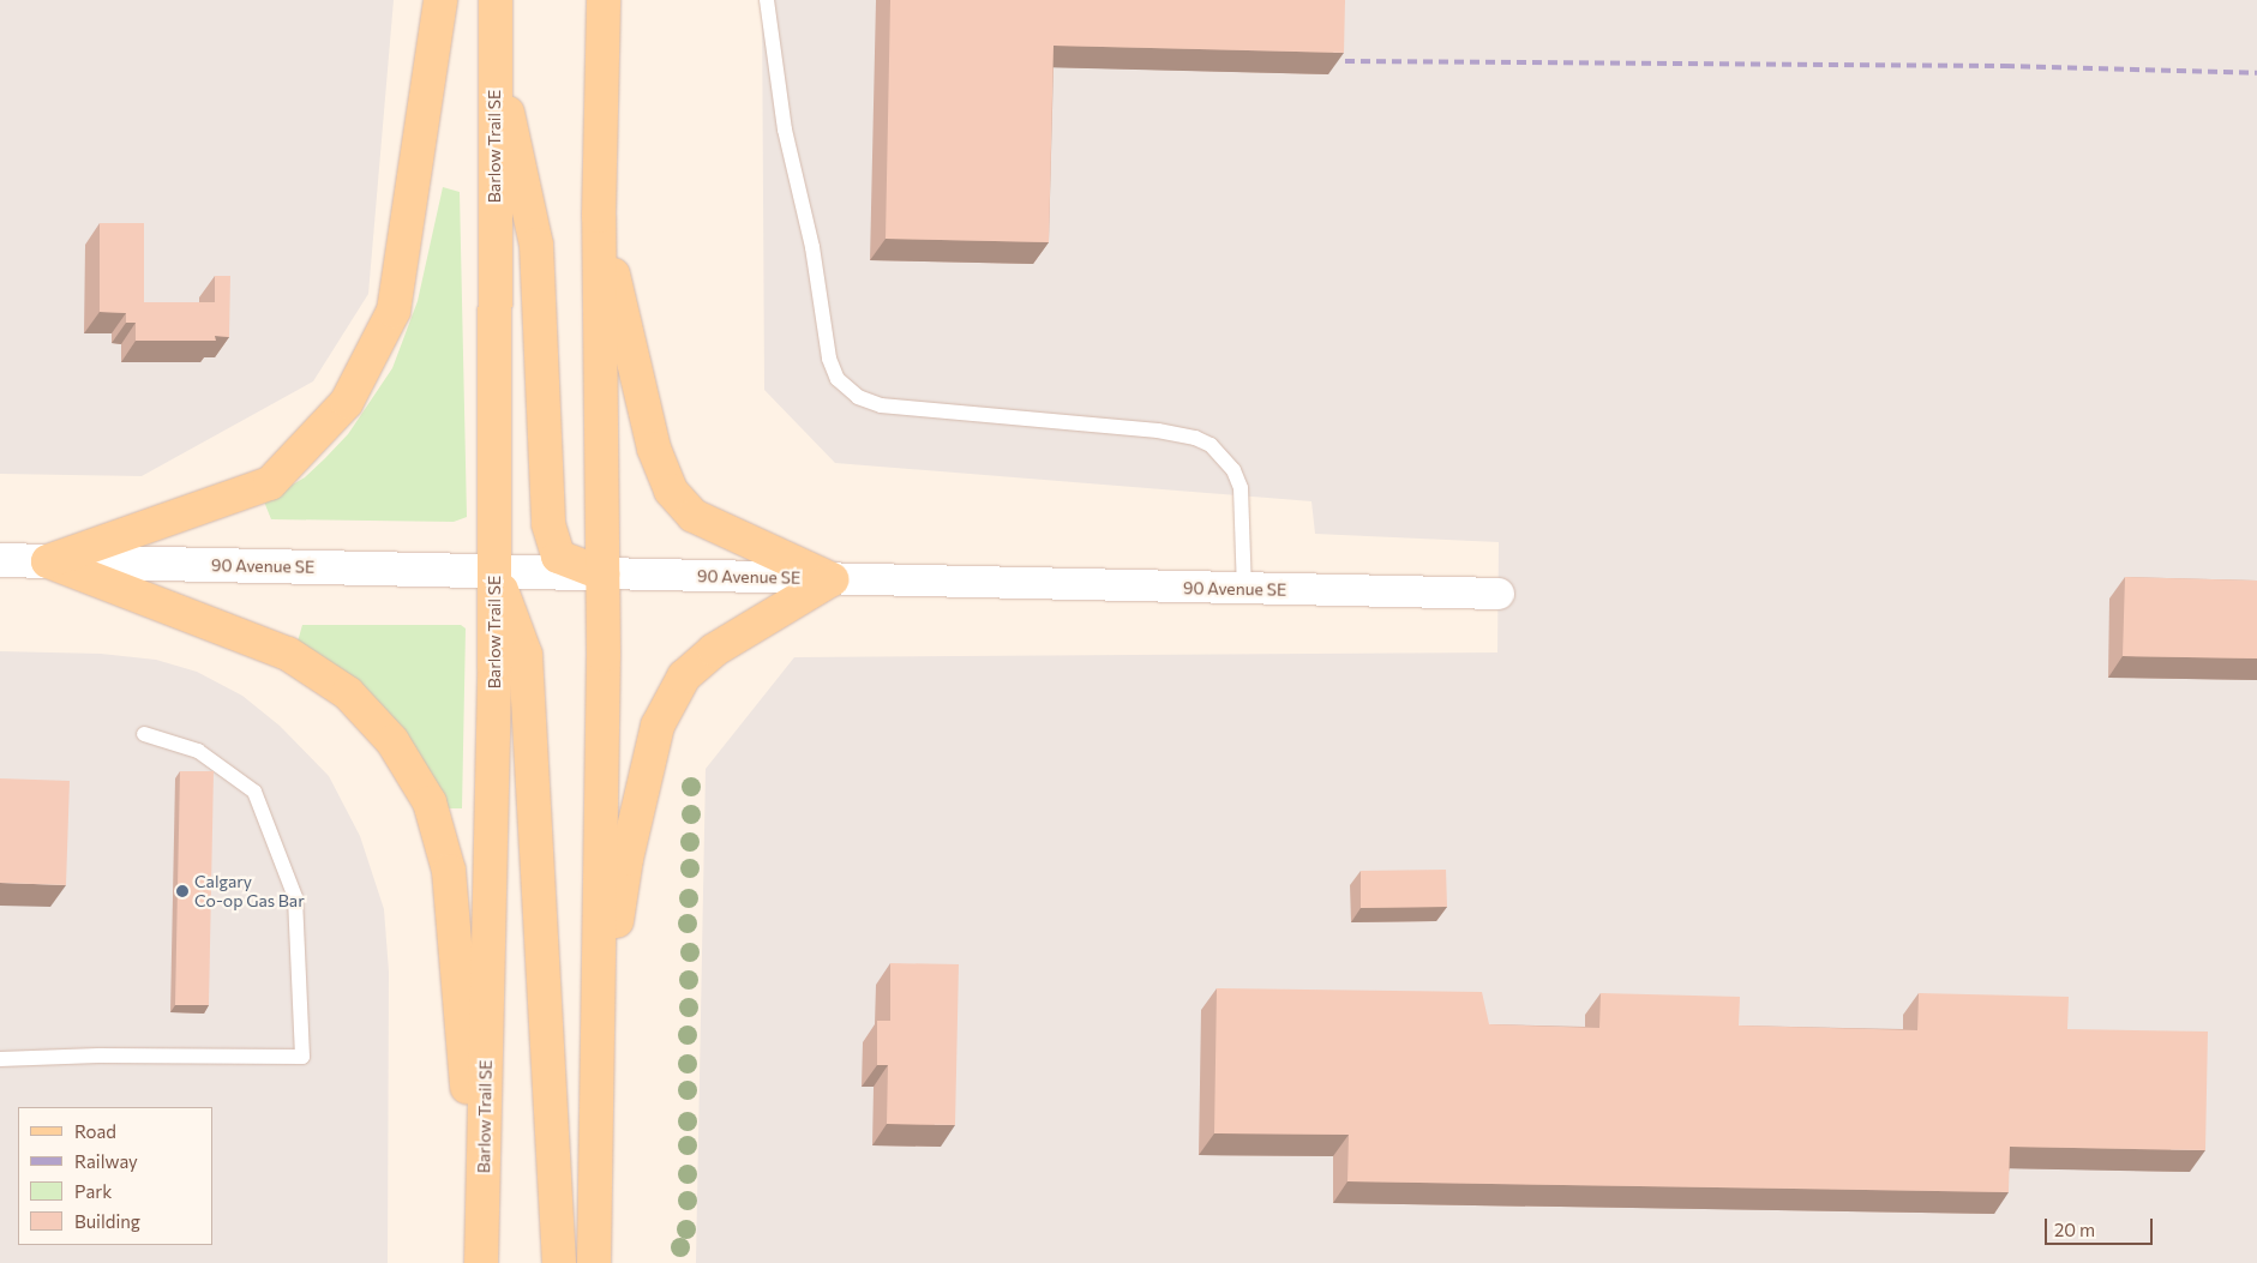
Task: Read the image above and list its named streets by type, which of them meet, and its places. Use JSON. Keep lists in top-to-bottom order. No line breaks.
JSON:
{"streets":{"main road":["Barlow Trail SE"],"street":["90 Avenue SE"]},"crossings":[["Barlow Trail SE","90 Avenue SE"]],"places":["Calgary Co-op Gas Bar"],"legend":["Road","Railway","Park","Building"],"scale_bar":"20 m"}
